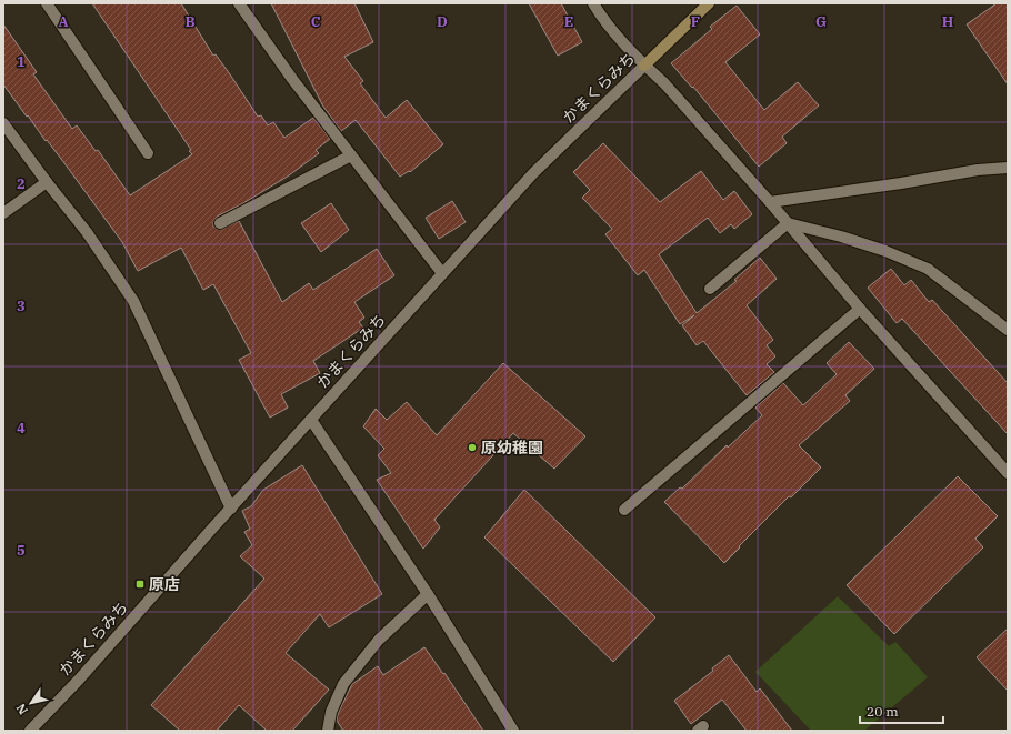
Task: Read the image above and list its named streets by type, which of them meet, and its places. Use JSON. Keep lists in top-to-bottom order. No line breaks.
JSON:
{"streets":{"main road":["かまくらみち"]},"places":{"other":["原幼稚園"],"transit":["原店"]},"scale_bar":"20 m","north":"bottom left","grid":{"columns":["A","B","C","D","E","F","G","H"],"rows":["1","2","3","4","5"]}}
